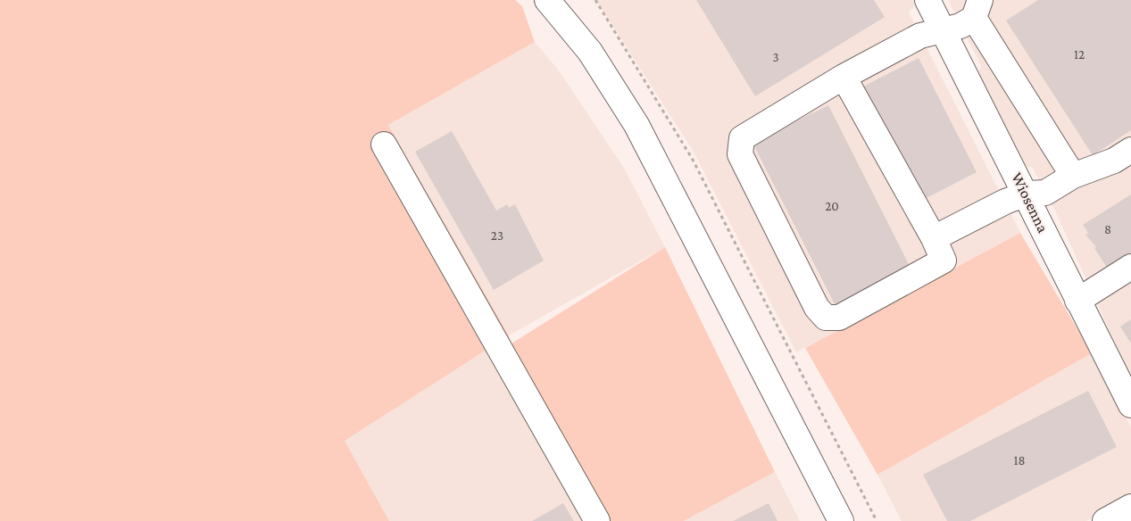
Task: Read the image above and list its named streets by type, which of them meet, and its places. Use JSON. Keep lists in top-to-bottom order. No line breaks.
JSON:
{"streets":{"main road":["Wiosenna"]},"house_numbers":["12","3","20","8","23","18"]}
